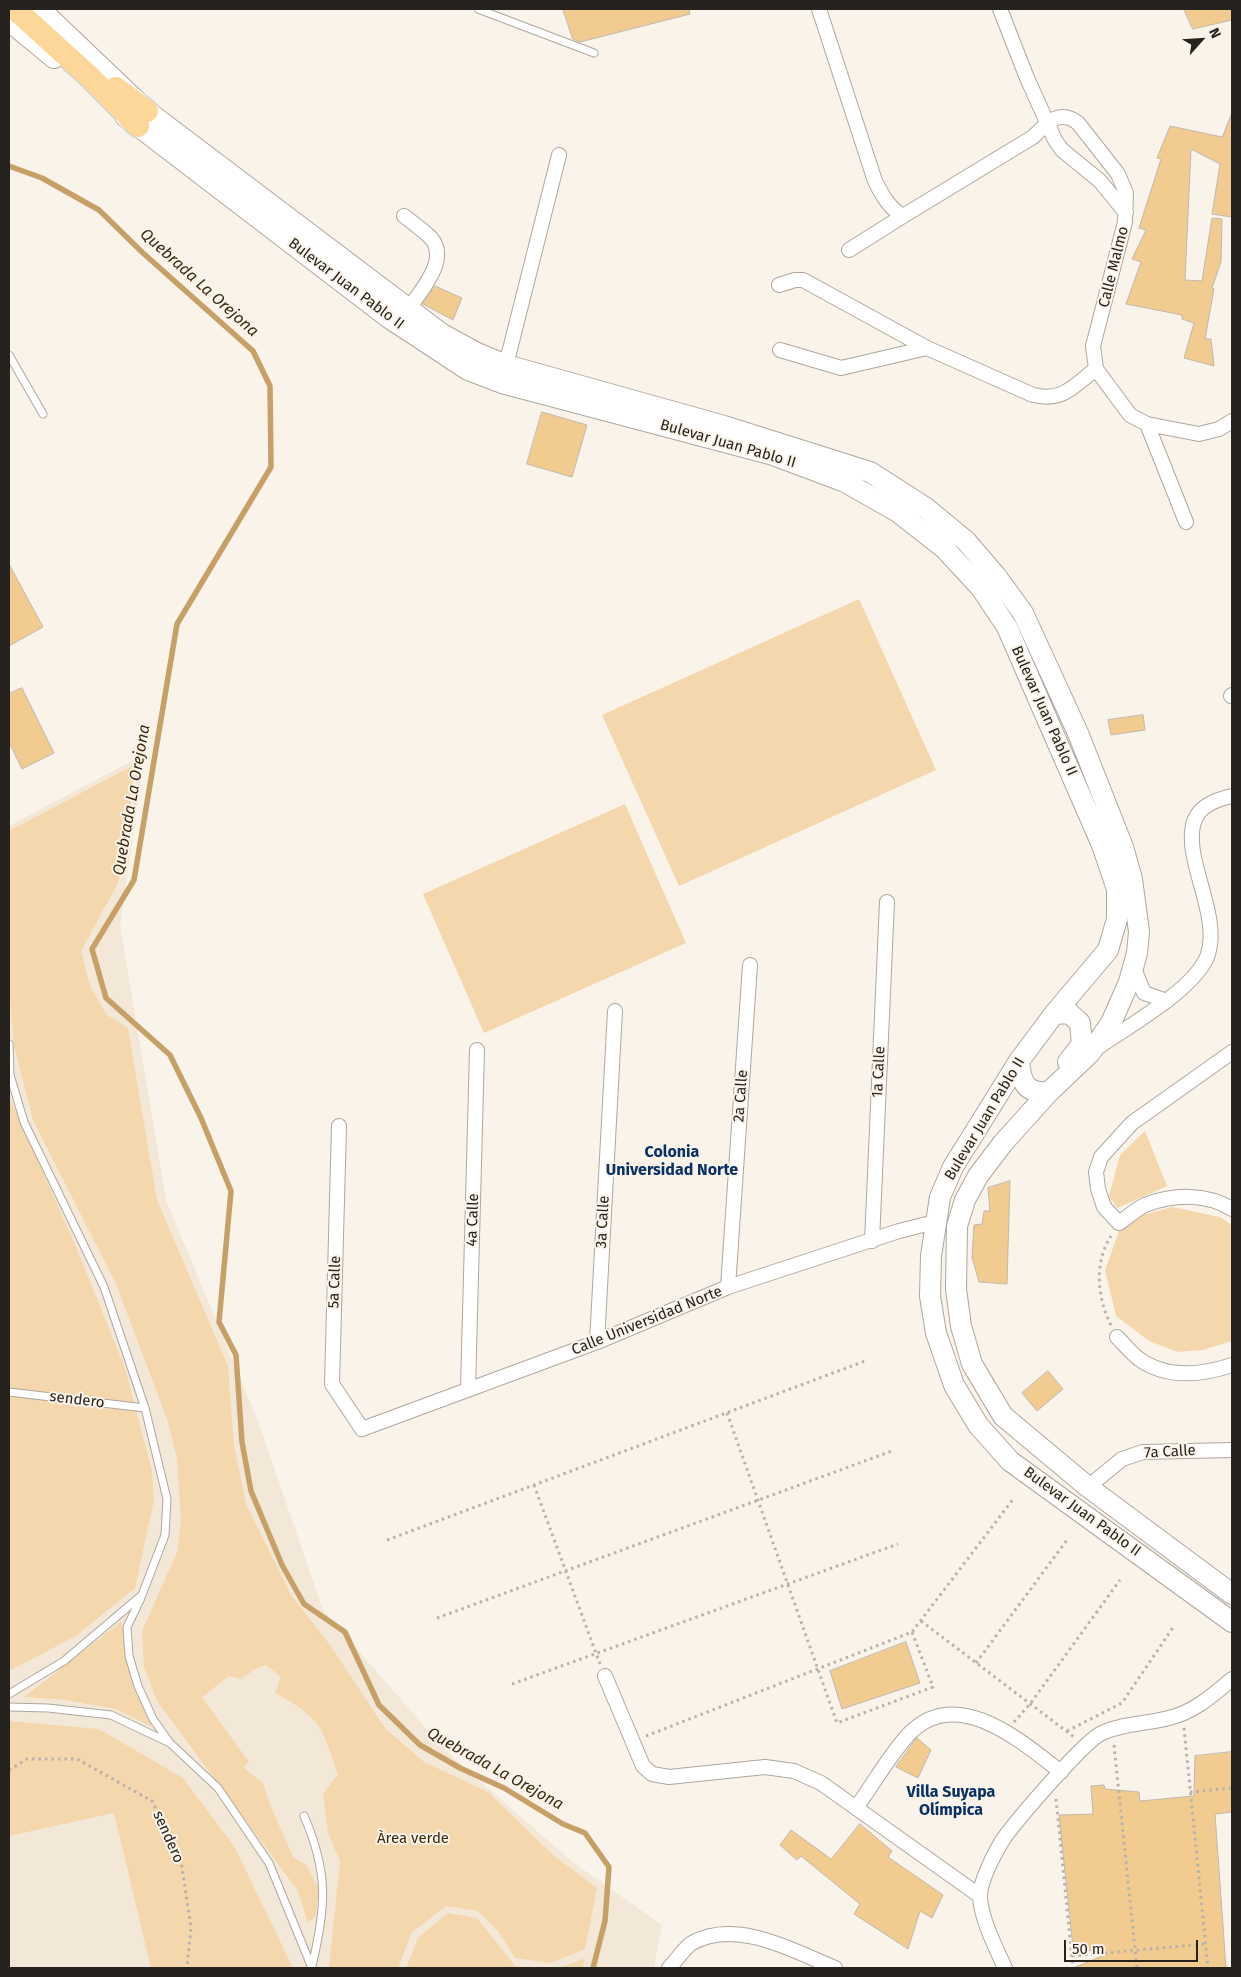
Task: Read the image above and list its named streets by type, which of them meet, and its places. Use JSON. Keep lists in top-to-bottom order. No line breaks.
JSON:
{"streets":{"main road":["Bulevar Juan Pablo II"],"street":["Calle Malmo","1a Calle","2a Calle","4a Calle","3a Calle","5a Calle","Calle Universidad Norte","7a Calle"],"lane":["sendero"]},"crossings":[["Bulevar Juan Pablo II","Calle Universidad Norte"],["Bulevar Juan Pablo II","7a Calle"],["1a Calle","Calle Universidad Norte"],["2a Calle","Calle Universidad Norte"],["4a Calle","Calle Universidad Norte"],["3a Calle","Calle Universidad Norte"],["5a Calle","Calle Universidad Norte"]],"districts":["Colonia Universidad Norte","Villa Suyapa Olímpica"],"water":["Quebrada La Orejona"],"parks":["Àrea verde"],"scale_bar":"50 m","north":"top right"}
